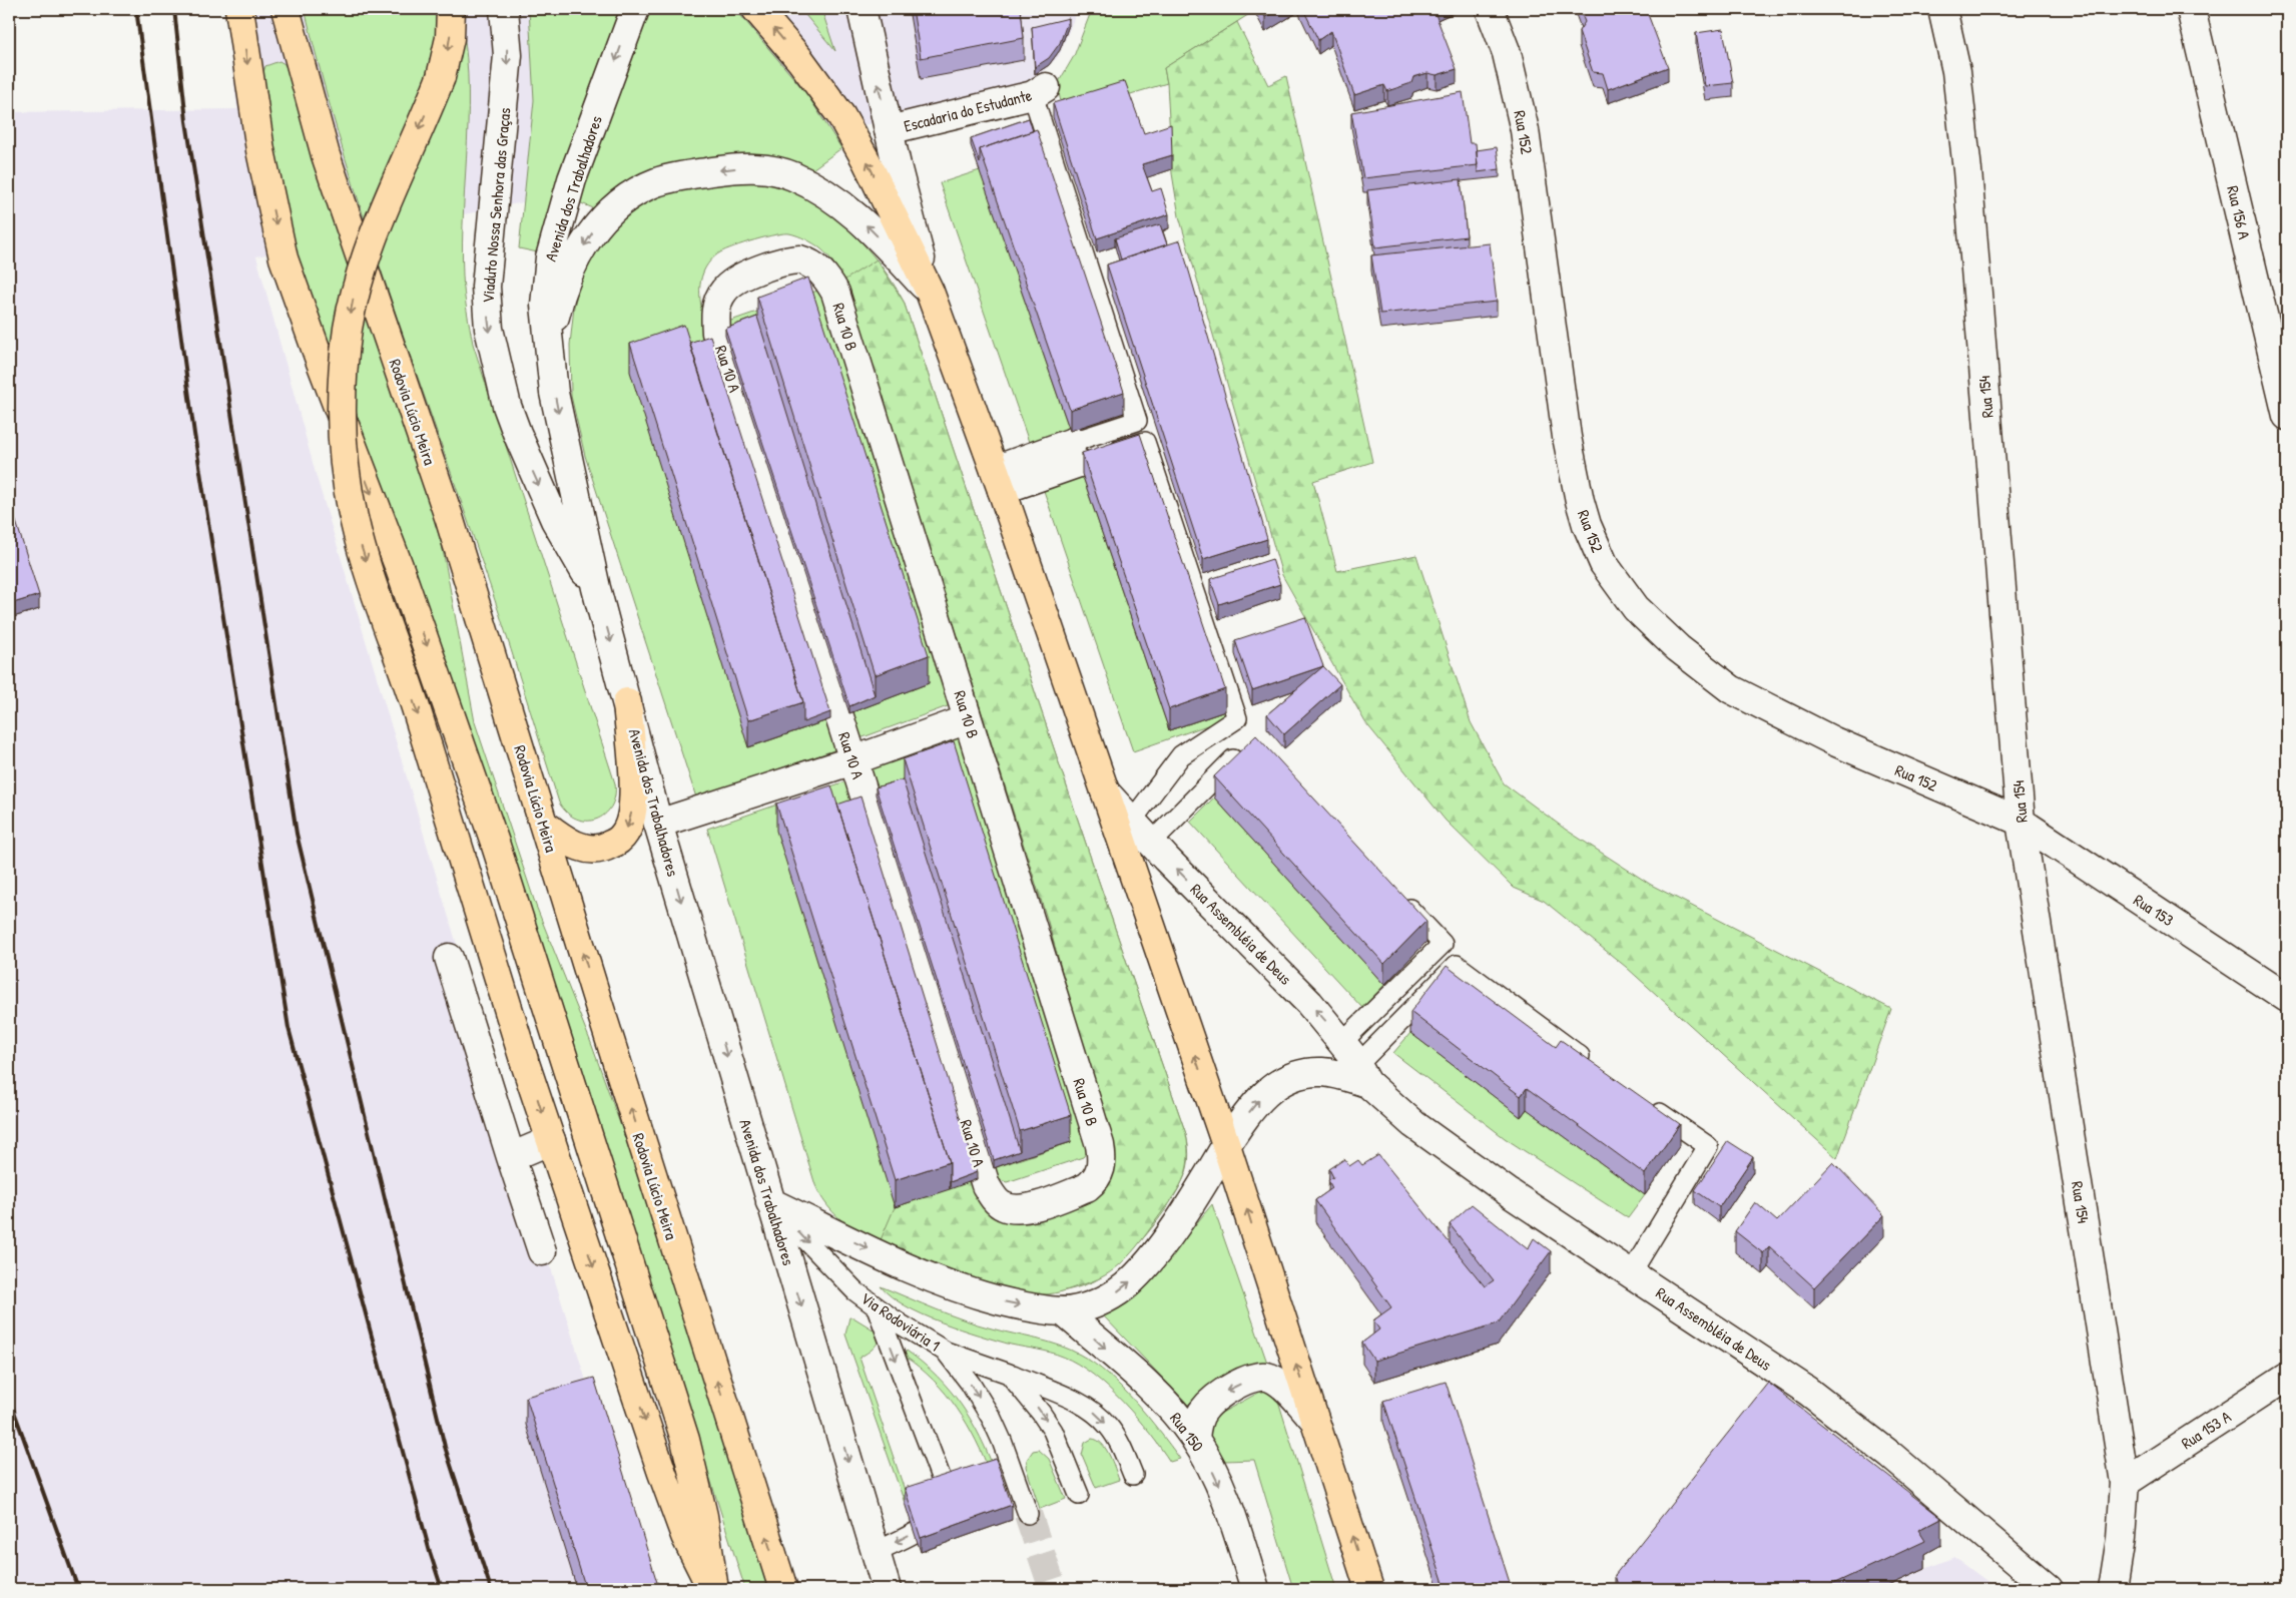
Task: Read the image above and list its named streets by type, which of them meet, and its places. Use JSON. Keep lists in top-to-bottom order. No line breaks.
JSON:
{"streets":{"main road":["Rodovia Lúcio Meira"],"street":["Escadaria do Estudante","Rua 152","Avenida dos Trabalhadores","Viaduto Nossa Senhora das Graças","Rua 156 A","Rua 10 B","Rua 10 A","Rua 154","Rua 153","Rua Assembléia de Deus","Rua 153 A","Rua 150"],"lane":["Via Rodoviária 1"]},"crossings":[["Rua 152","Rua 154"],["Rua 152","Rua 153"],["Avenida dos Trabalhadores","Viaduto Nossa Senhora das Graças"],["Avenida dos Trabalhadores","Via Rodoviária 1"],["Rua 10 B","Rua 10 A"],["Rua 154","Rua 153"],["Rua 154","Rua 153 A"],["Rua Assembléia de Deus","Rua 150"]],"one_way":["Avenida dos Trabalhadores","Viaduto Nossa Senhora das Graças","Rua 150"]}
